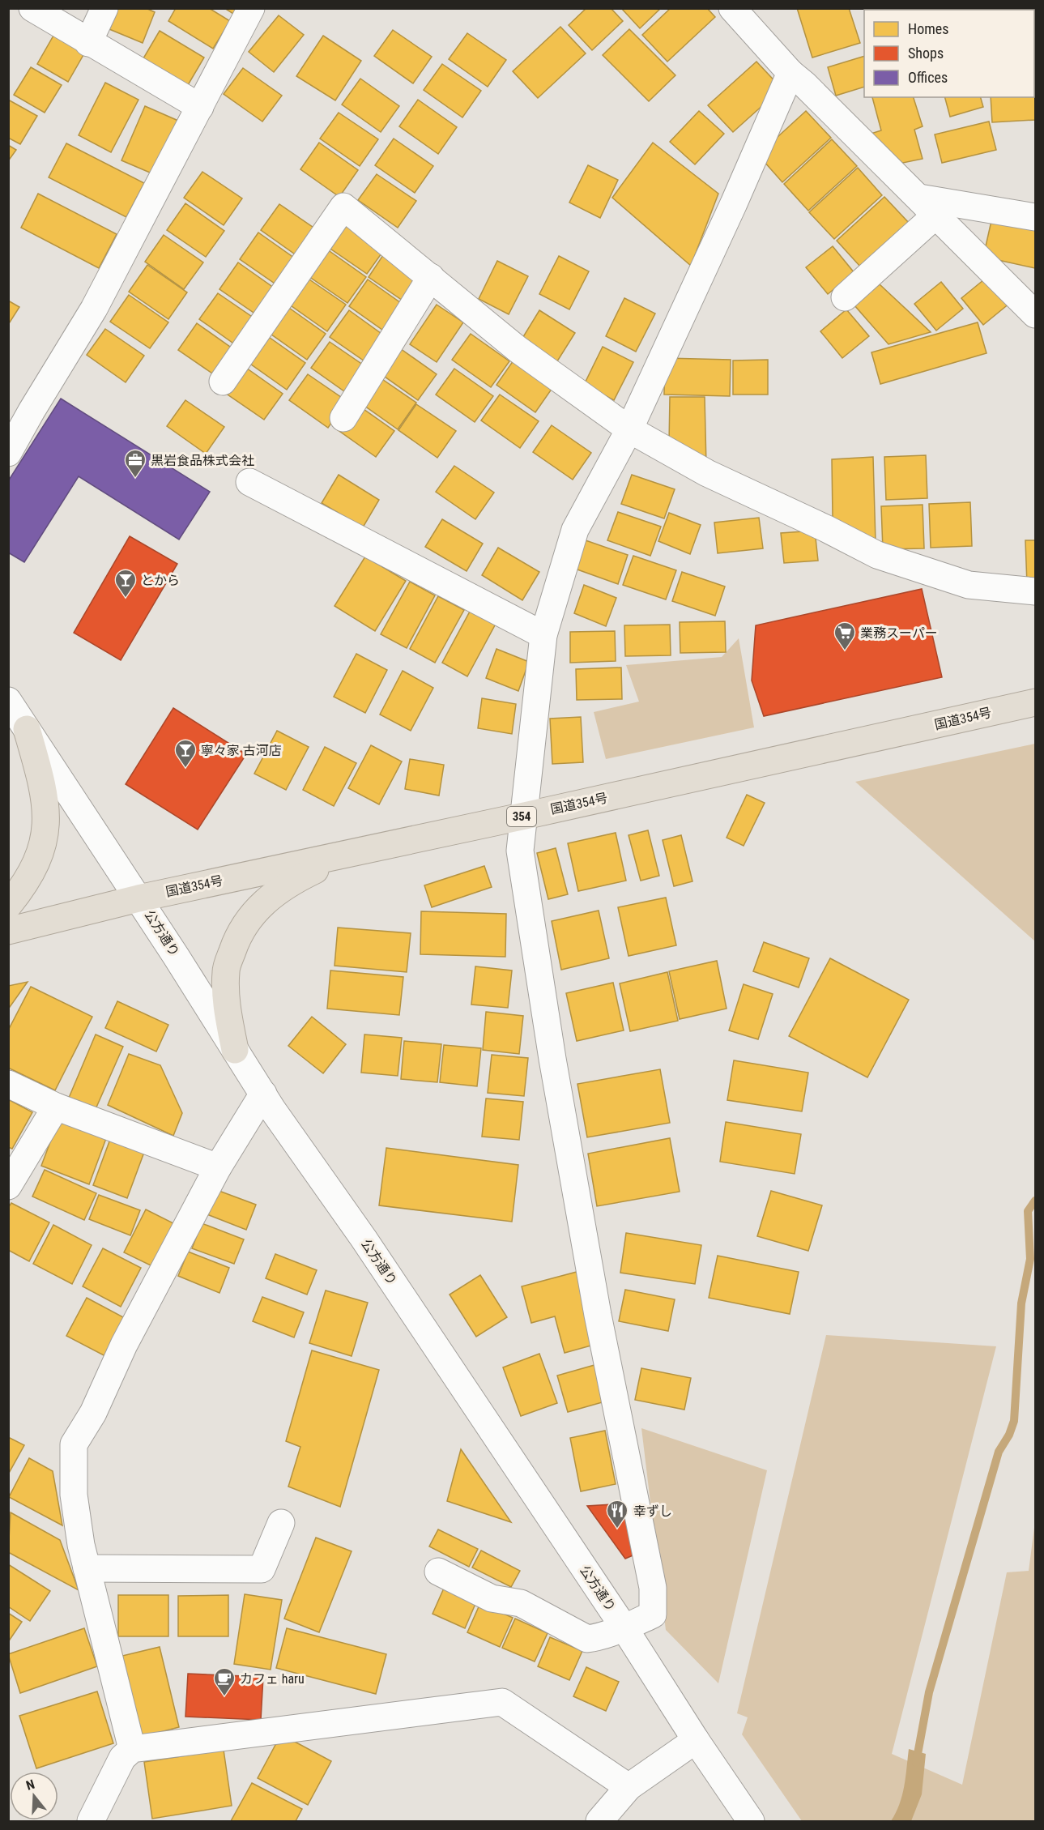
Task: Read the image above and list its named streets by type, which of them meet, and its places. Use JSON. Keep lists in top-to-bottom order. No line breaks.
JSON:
{"streets":{"highway":["国道354号","354"],"street":["公方通り"]},"crossings":[["国道354号","公方通り"]],"places":{"office":["黒岩食品株式会社"],"bar":["とから","寧々家 古河店"],"supermarket":["業務スーパー"],"restaurant":["幸ずし"],"cafe":["カフェ haru"]},"legend":["Homes","Shops","Offices"],"north":"top"}
